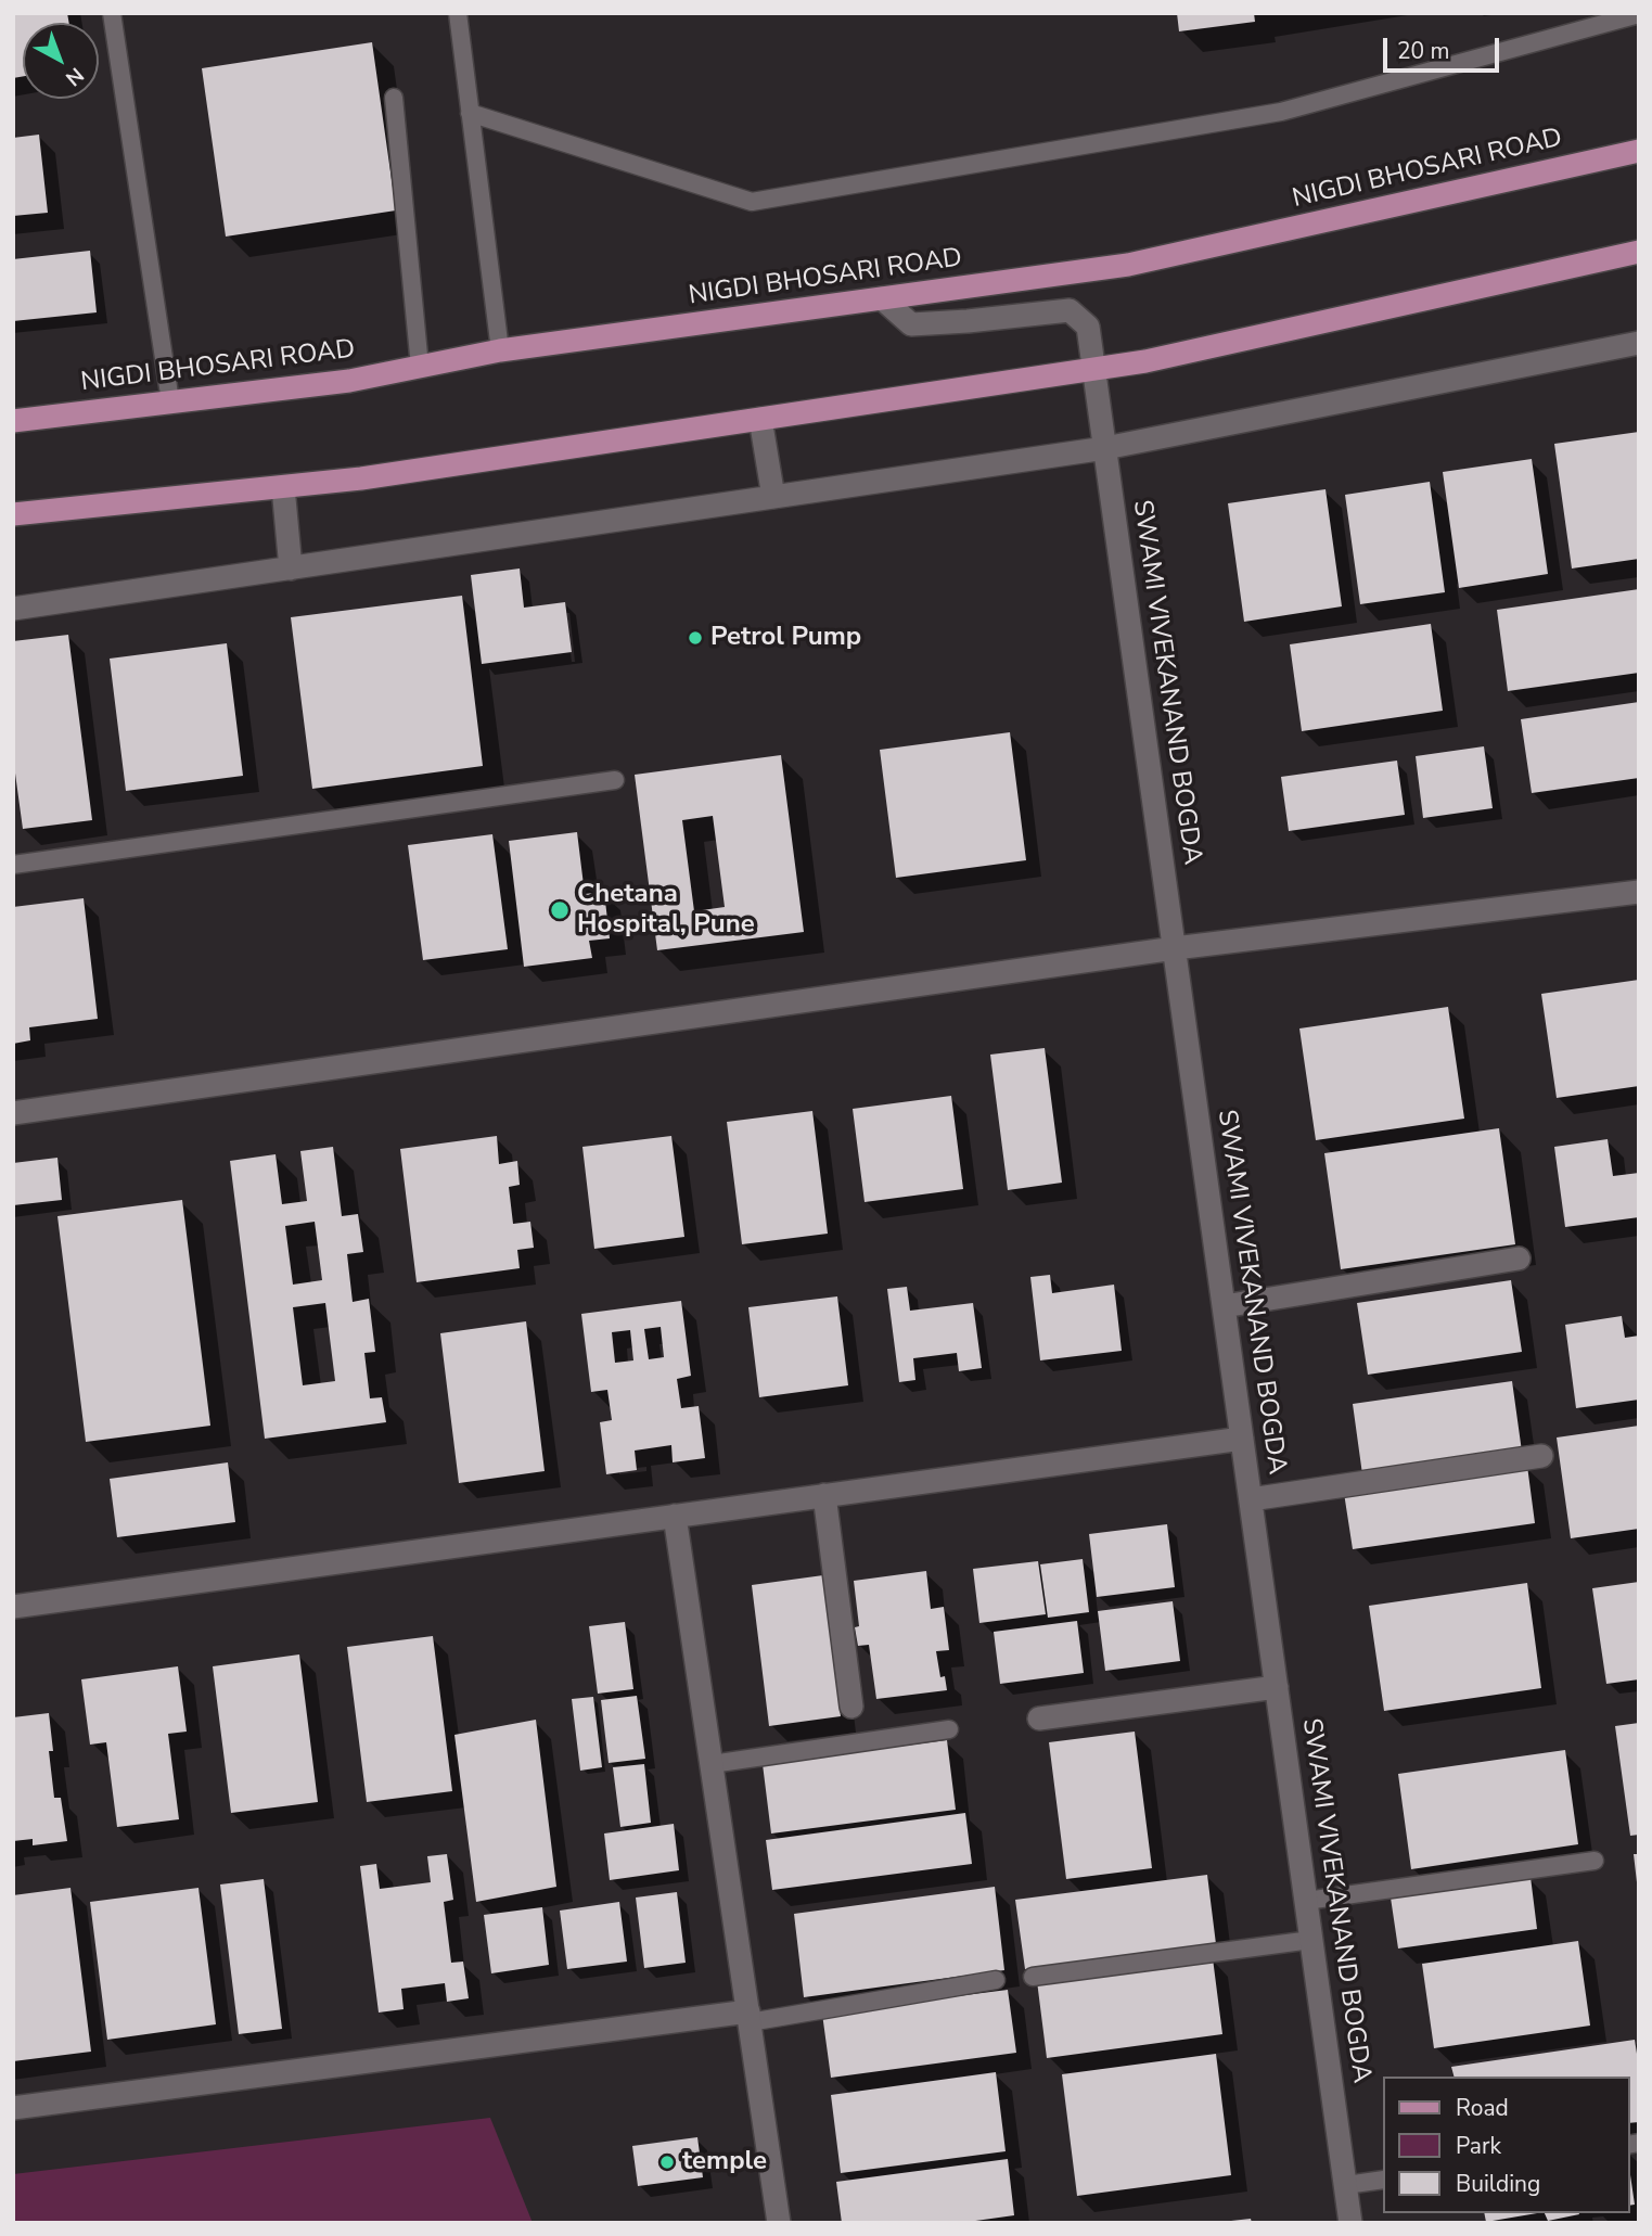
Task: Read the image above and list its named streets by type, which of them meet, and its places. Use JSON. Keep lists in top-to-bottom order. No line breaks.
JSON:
{"streets":{"main road":["NIGDI BHOSARI ROAD"],"street":["SWAMI VIVEKANAND BOGDA"]},"crossings":[["NIGDI BHOSARI ROAD","SWAMI VIVEKANAND BOGDA"]],"places":["Petrol Pump","Chetana Hospital, Pune","temple"],"legend":["Road","Park","Building"],"scale_bar":"20 m","north":"bottom right"}
